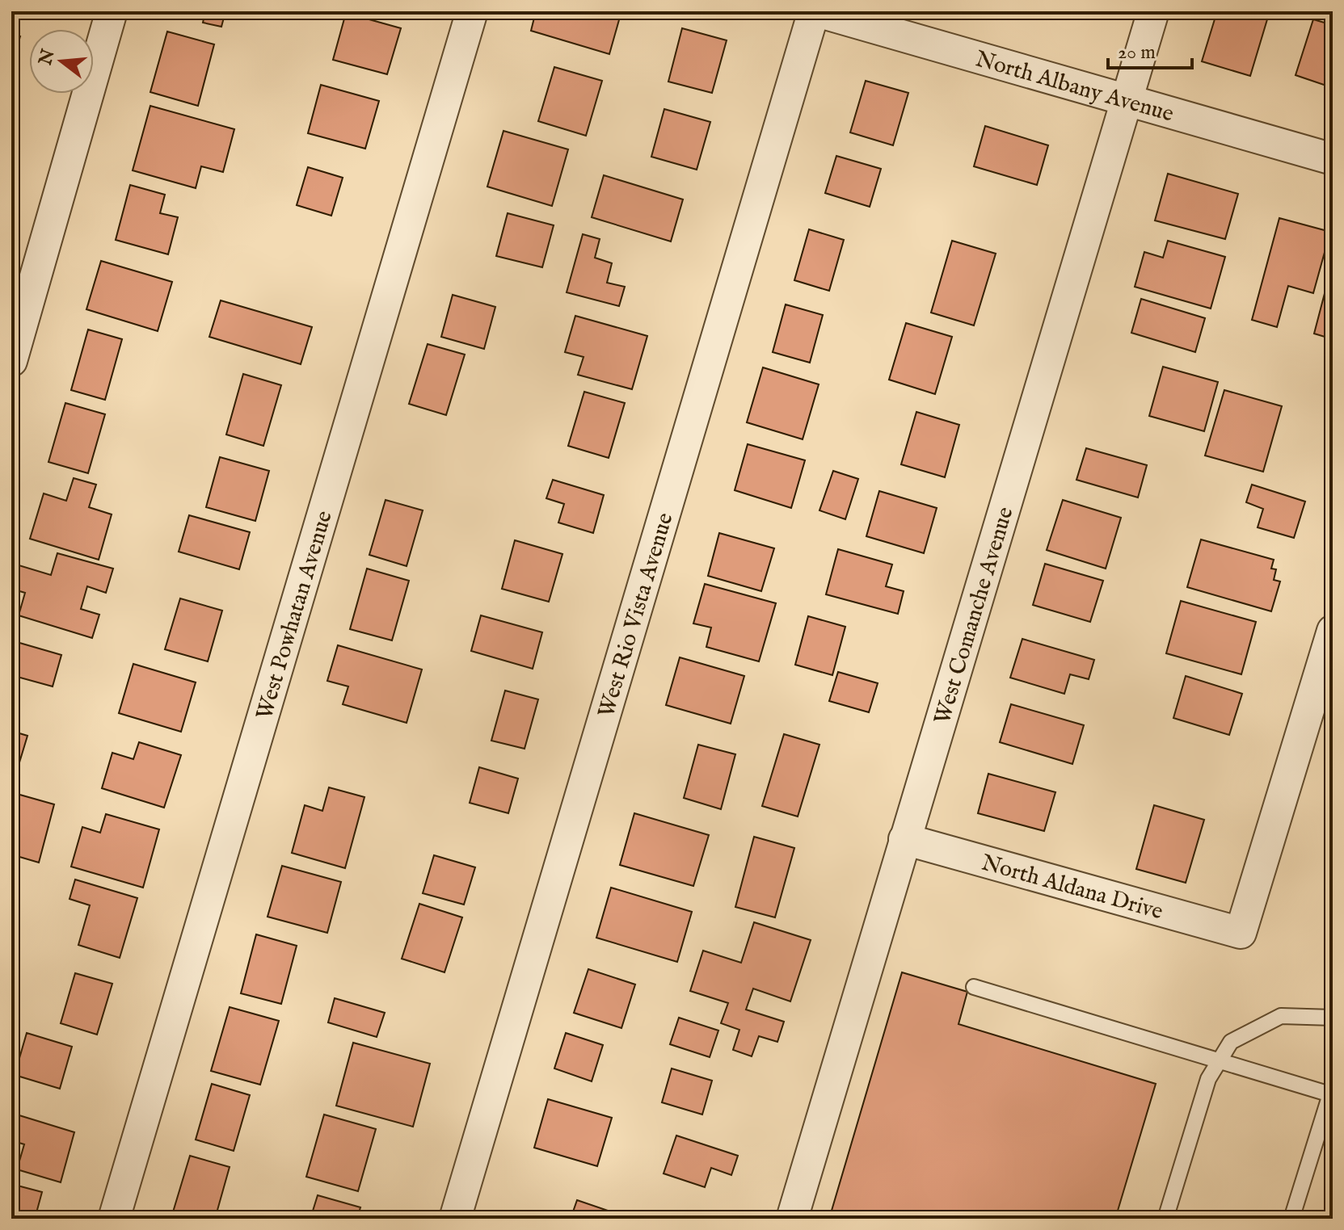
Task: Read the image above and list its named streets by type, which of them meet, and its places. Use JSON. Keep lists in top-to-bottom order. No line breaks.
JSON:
{"streets":{"street":["North Albany Avenue","West Comanche Avenue","West Powhatan Avenue","West Rio Vista Avenue","North Aldana Drive"]},"crossings":[["North Albany Avenue","West Comanche Avenue"],["North Albany Avenue","West Rio Vista Avenue"],["West Comanche Avenue","North Aldana Drive"]],"scale_bar":"20 m","north":"left"}
